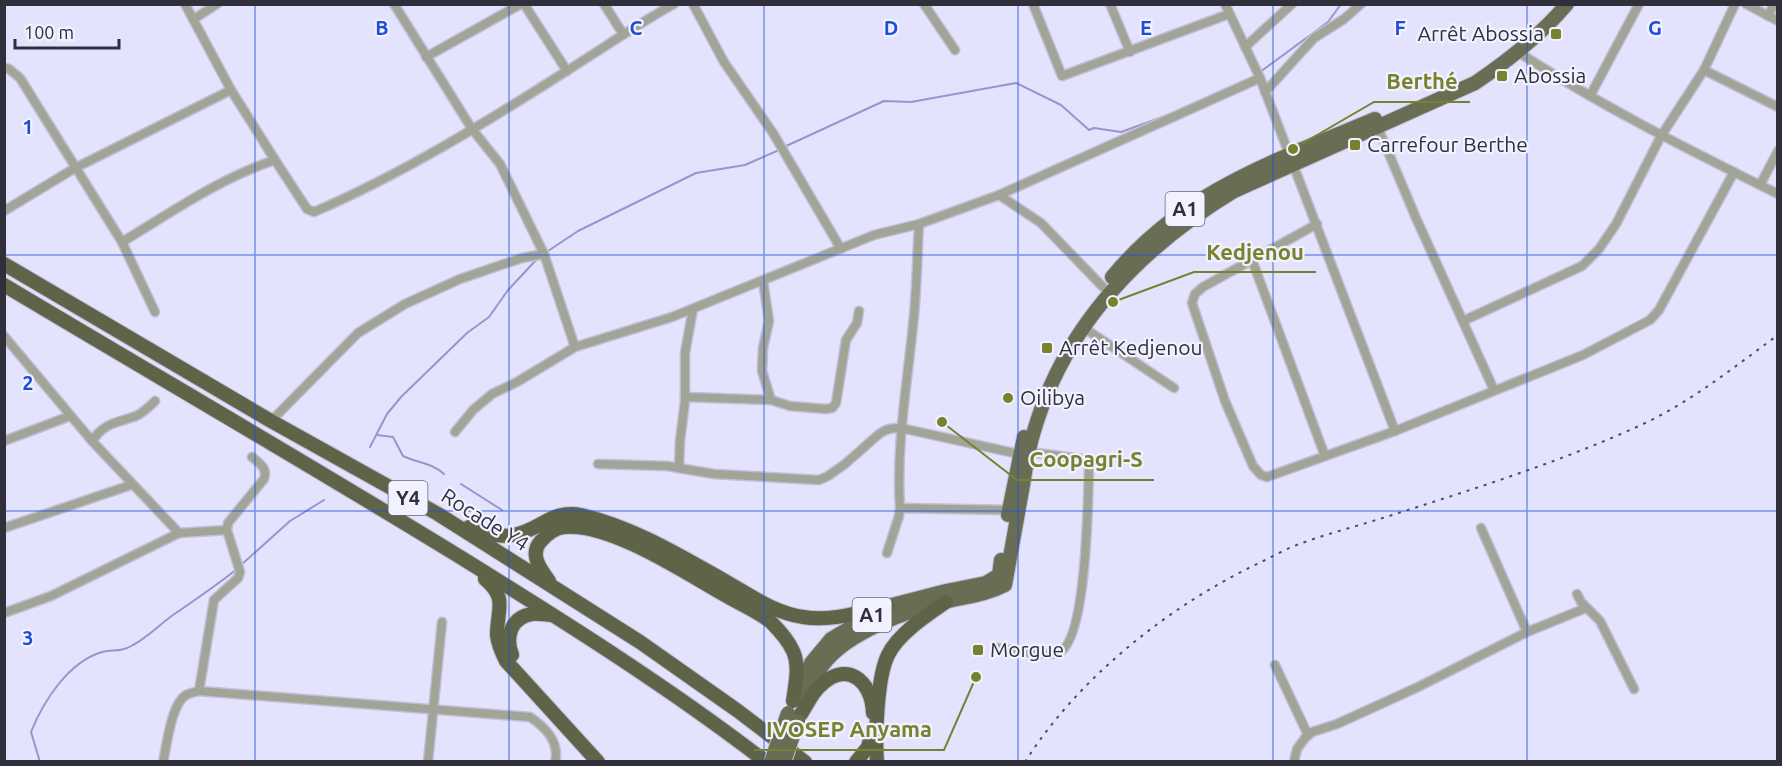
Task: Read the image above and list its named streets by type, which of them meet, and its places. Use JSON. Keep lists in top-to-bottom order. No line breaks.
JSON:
{"streets":{"highway":["Y4","Rocade Y4"],"main road":["A1"]},"crossings":[["A1","Y4"]],"places":{"transit":["Arrêt Abossia","Abossia","Carrefour Berthe","Arrêt Kedjenou","Morgue"],"other":["Berthé","Kedjenou","Oilibya","Coopagri-S","IVOSEP Anyama"]},"scale_bar":"100 m","grid":{"columns":["B","C","D","E","F","G"],"rows":["1","2","3"]}}
